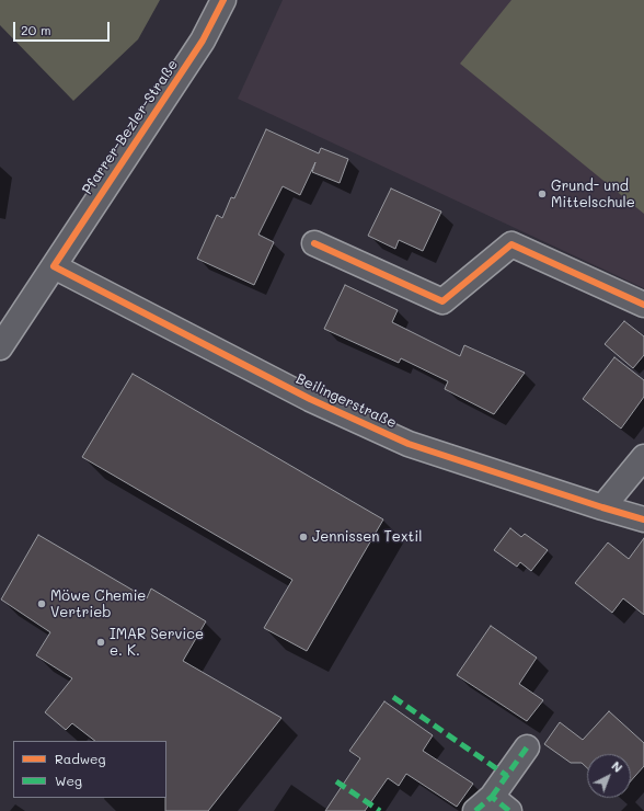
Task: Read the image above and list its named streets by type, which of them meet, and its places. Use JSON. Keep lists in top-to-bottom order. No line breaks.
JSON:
{"streets":{"street":["Pfarrer-Bezler-Straße","Beilingerstraße"]},"crossings":[["Pfarrer-Bezler-Straße","Beilingerstraße"]],"places":["Grund- und Mittelschule","Jennissen Textil","Möwe Chemie Vertrieb","IMAR Service e. K."],"legend":["Radweg","Weg"],"scale_bar":"20 m","north":"top right"}
